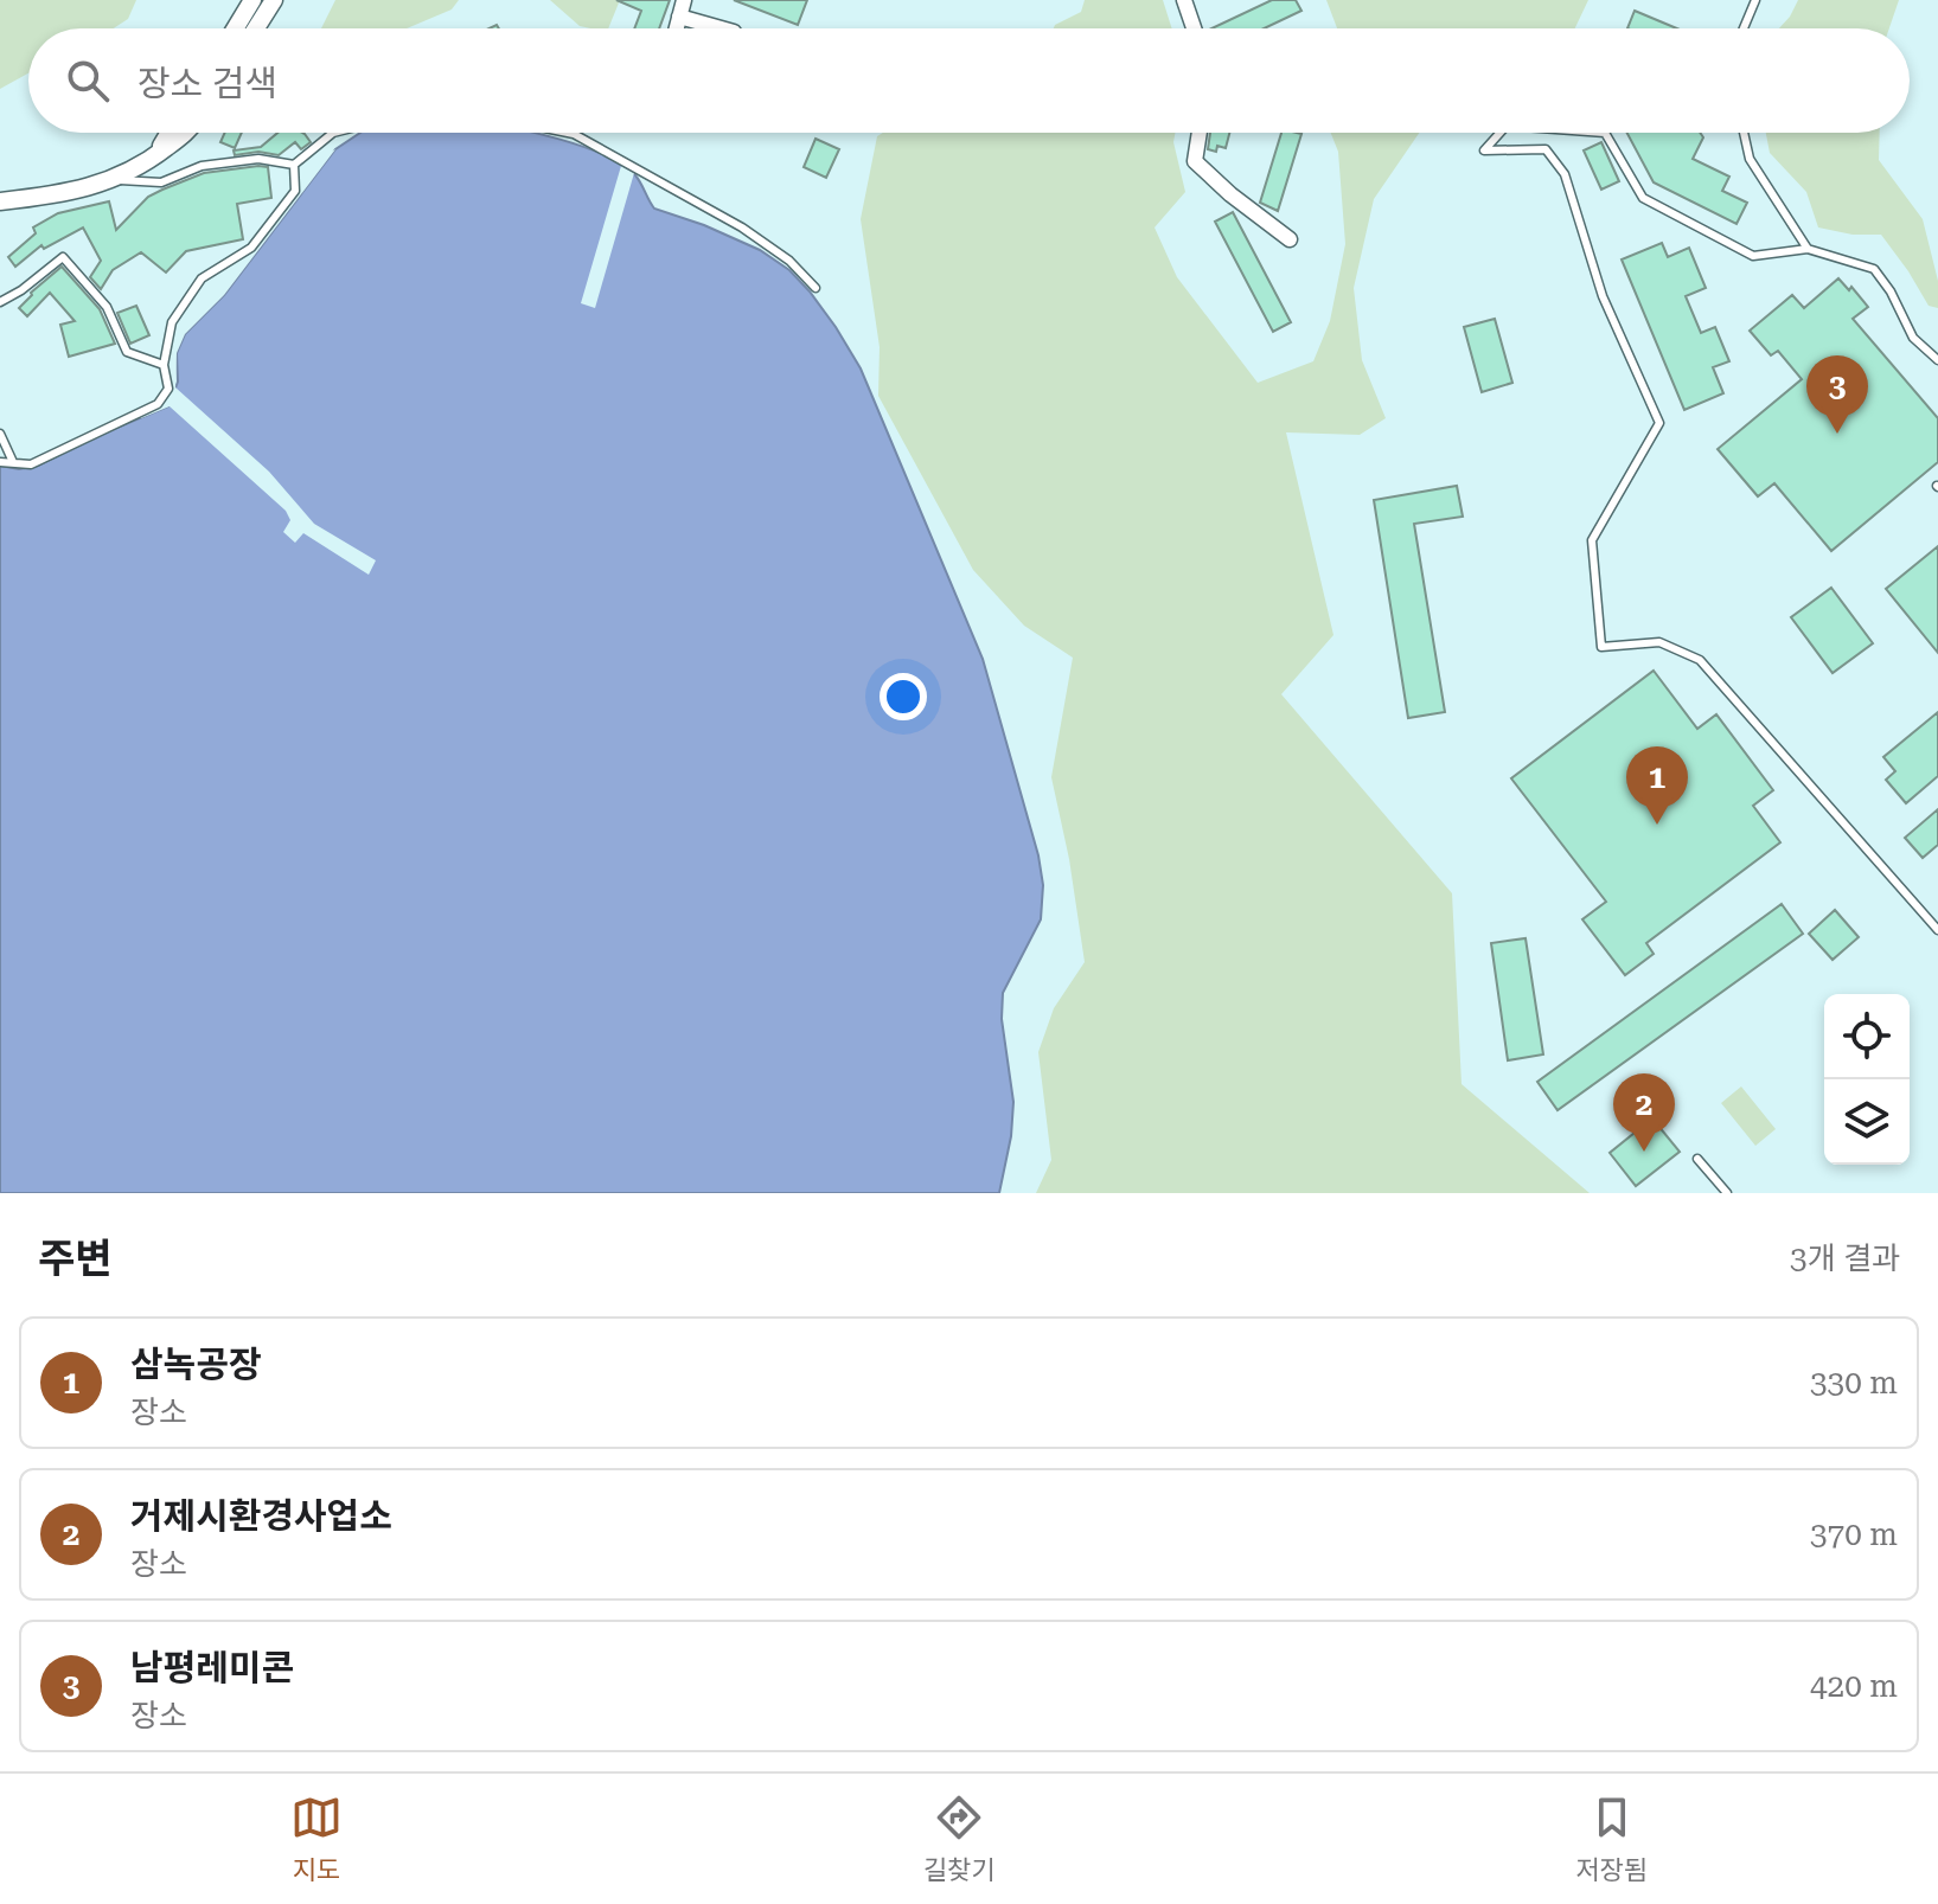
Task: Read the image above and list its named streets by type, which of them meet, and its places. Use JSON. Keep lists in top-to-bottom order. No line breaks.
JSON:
{"page":{"search":"장소 검색","pins":["3","1","2"],"heading":["주변","3개 결과"],"list":[{"mark":"1","name":"삼녹공장","note":"장소","value":"330 m"},{"mark":"2","name":"거제시환경사업소","note":"장소","value":"370 m"},{"mark":"3","name":"남평레미콘","note":"장소","value":"420 m"}],"nav":["지도","길찾기","저장됨"]}}
